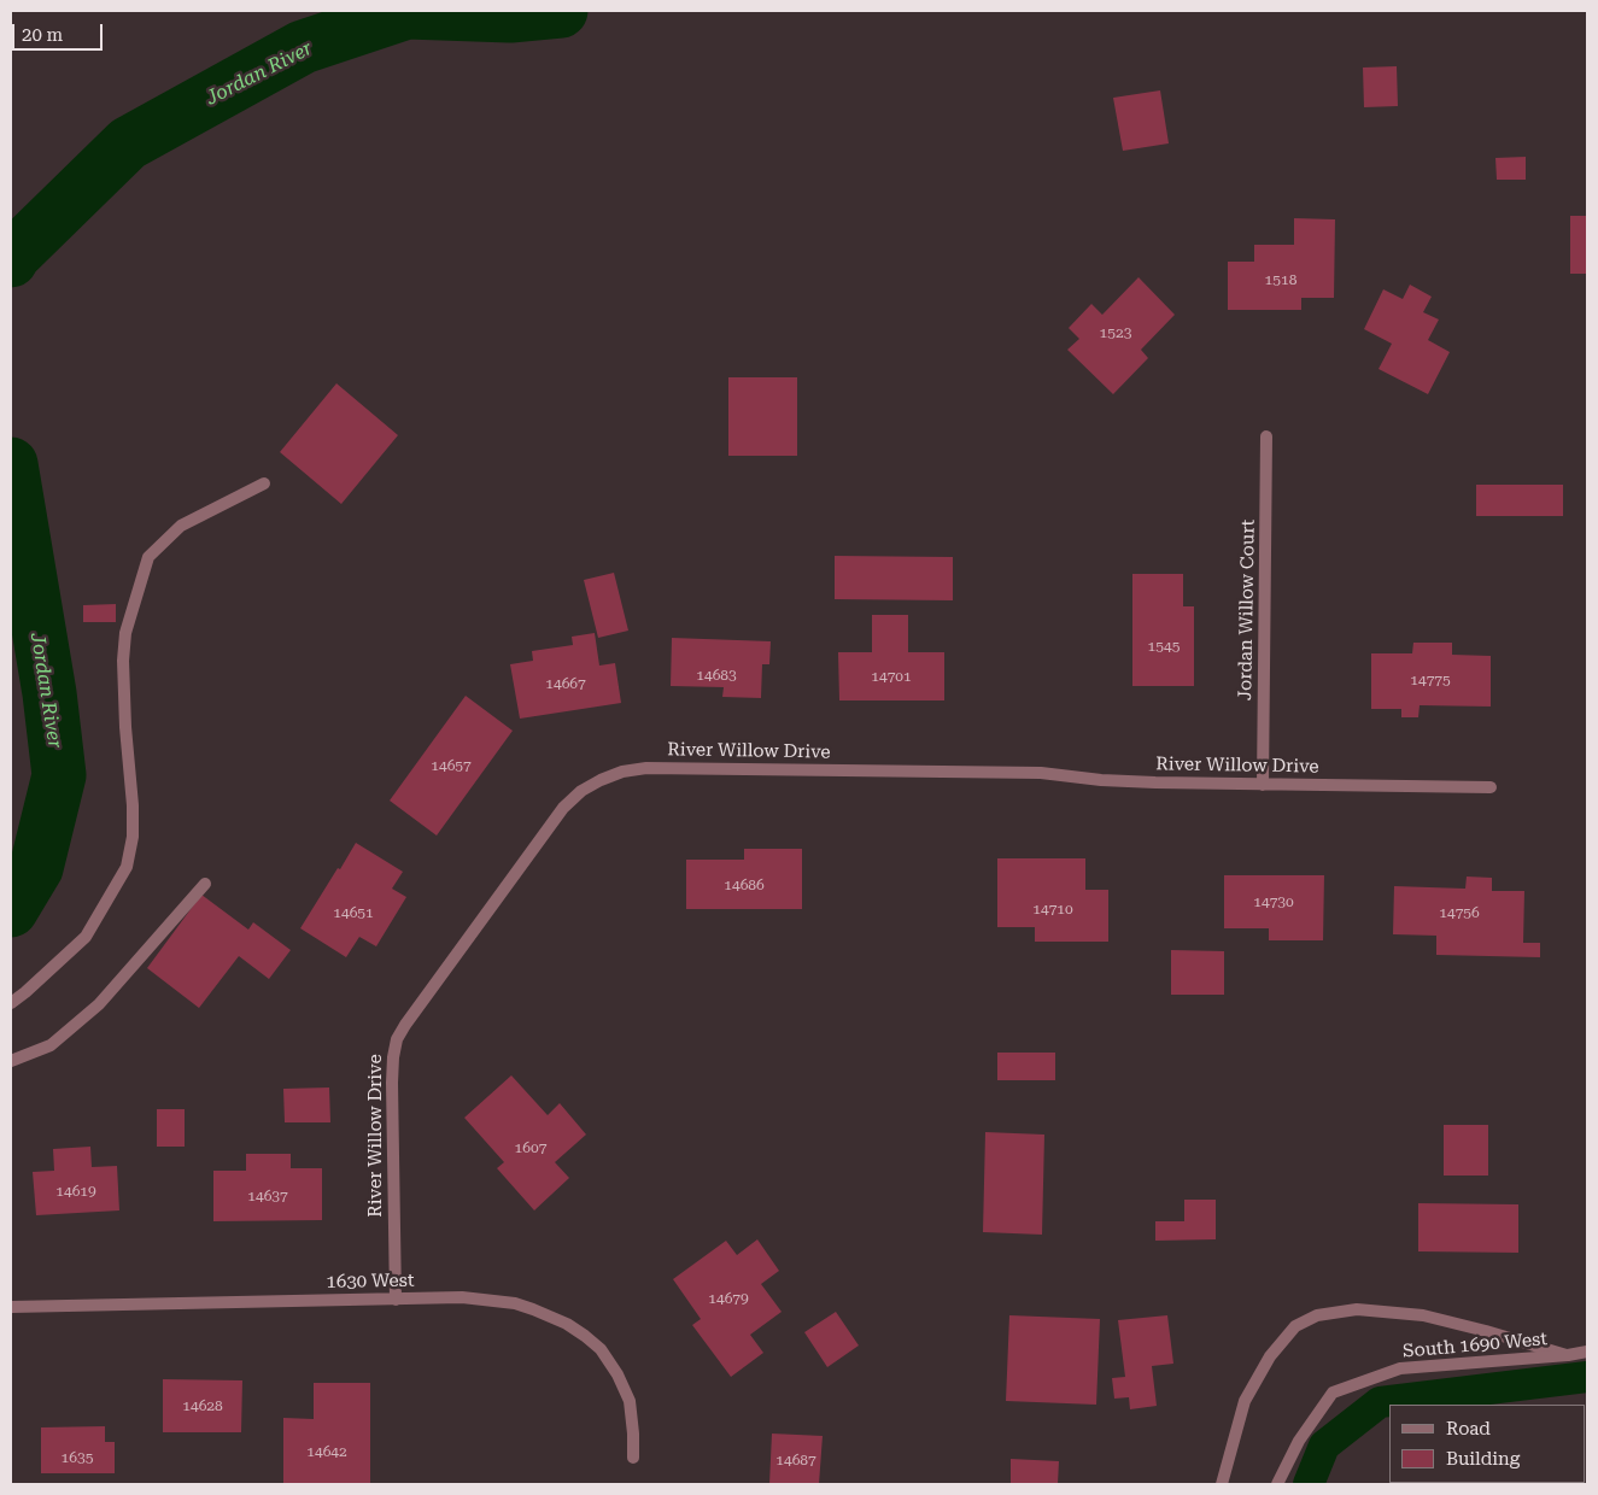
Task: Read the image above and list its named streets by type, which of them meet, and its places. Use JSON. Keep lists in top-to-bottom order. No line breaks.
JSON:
{"streets":{"street":["Jordan Willow Court","River Willow Drive","1630 West","South 1690 West"]},"crossings":[["Jordan Willow Court","River Willow Drive"],["River Willow Drive","1630 West"]],"water":["Jordan River"],"house_numbers":["1518","1523","1545","14683","14701","14775","14667","14657","14686","14730","14710","14651","14756","1607","14619","14637","14679","14628","14642","1635","14687"],"legend":["Road","Building"],"scale_bar":"20 m"}
